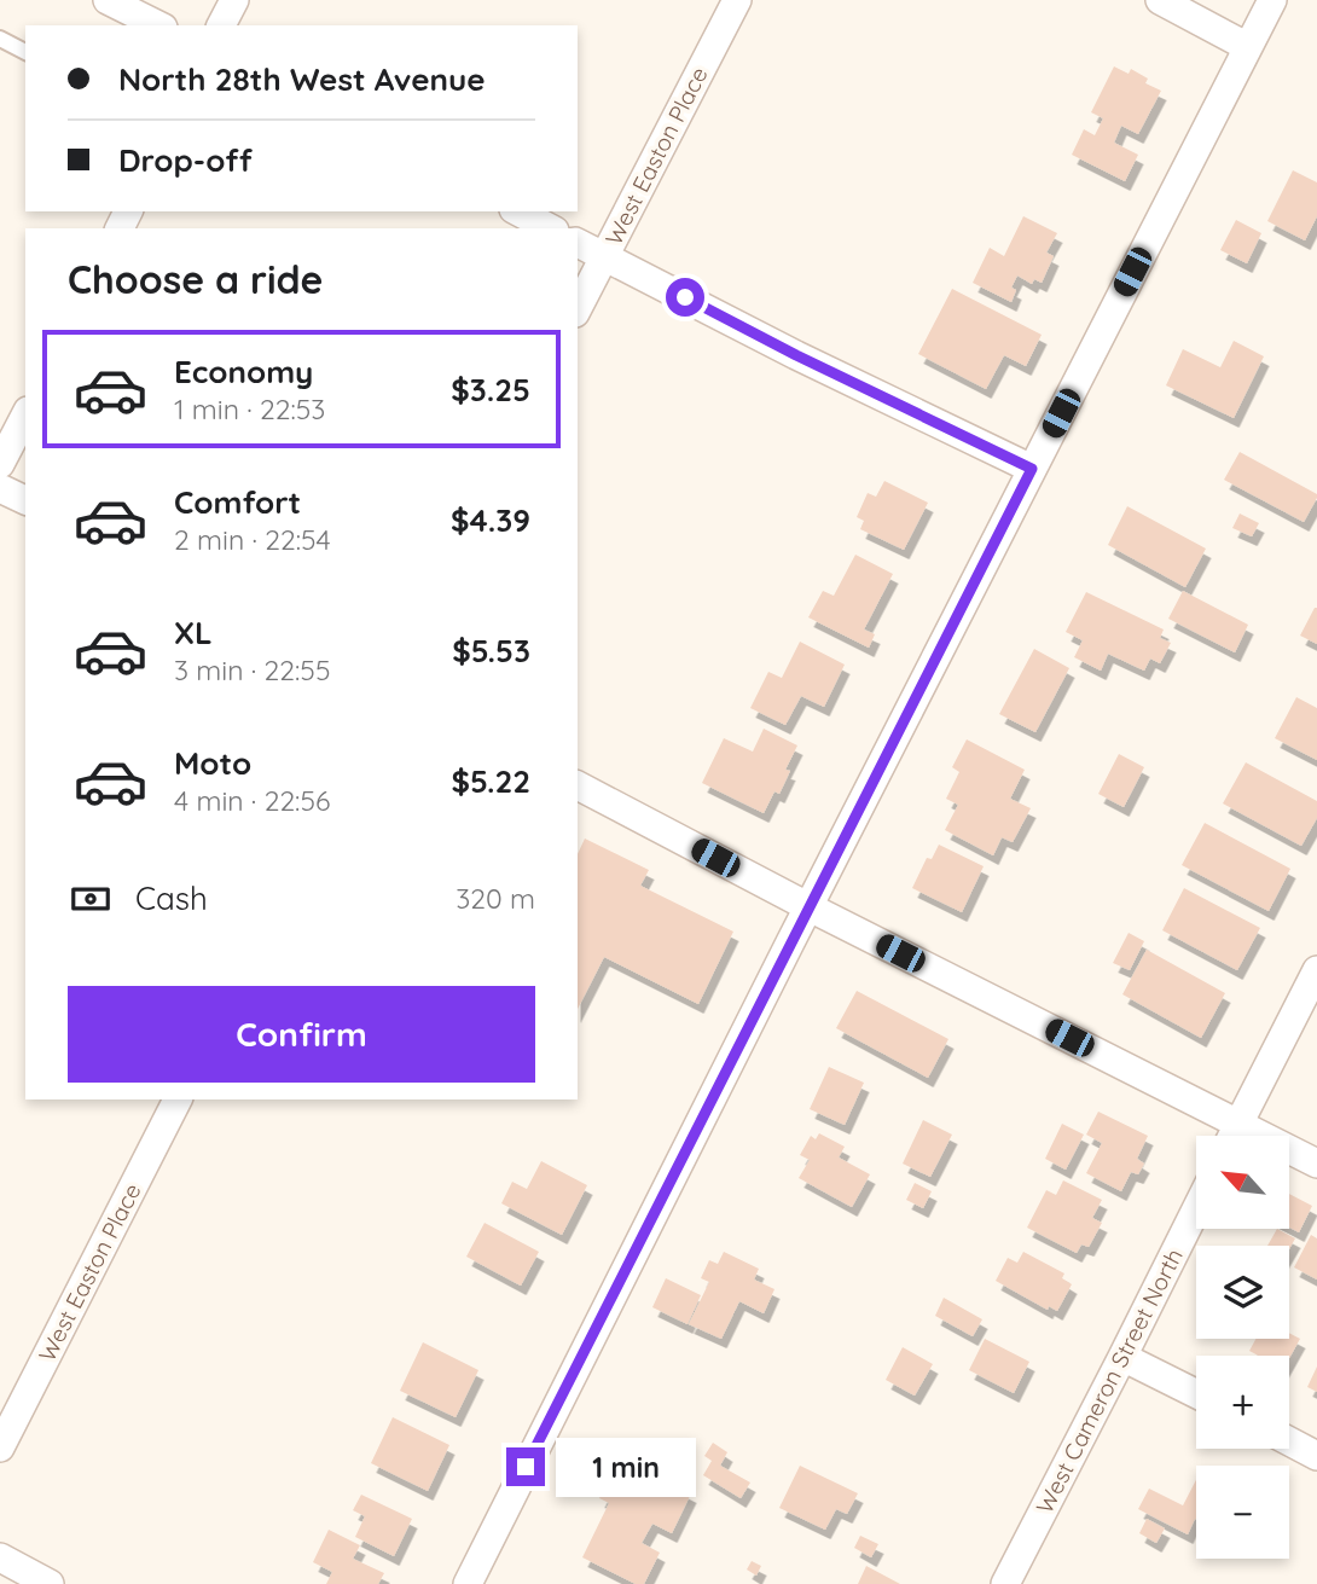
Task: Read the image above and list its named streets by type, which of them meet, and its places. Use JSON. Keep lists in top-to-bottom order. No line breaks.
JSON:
{"streets":{"street":["West Easton Place","West Cameron Street North"]},"north":"top left","page":{"banner":["North 28th West Avenue","Drop-off"],"heading":"Choose a ride","list":[{"name":"Economy","note":"1 min · 22:53","value":"$3.25"},{"name":"Comfort","note":"2 min · 22:54","value":"$4.39"},{"name":"XL","note":"3 min · 22:55","value":"$5.53"},{"name":"Moto","note":"4 min · 22:56","value":"$5.22"}],"pay":["Cash","320 m"],"buttons":"Confirm","map_buttons":["+","−"],"bubble":"1 min"}}
